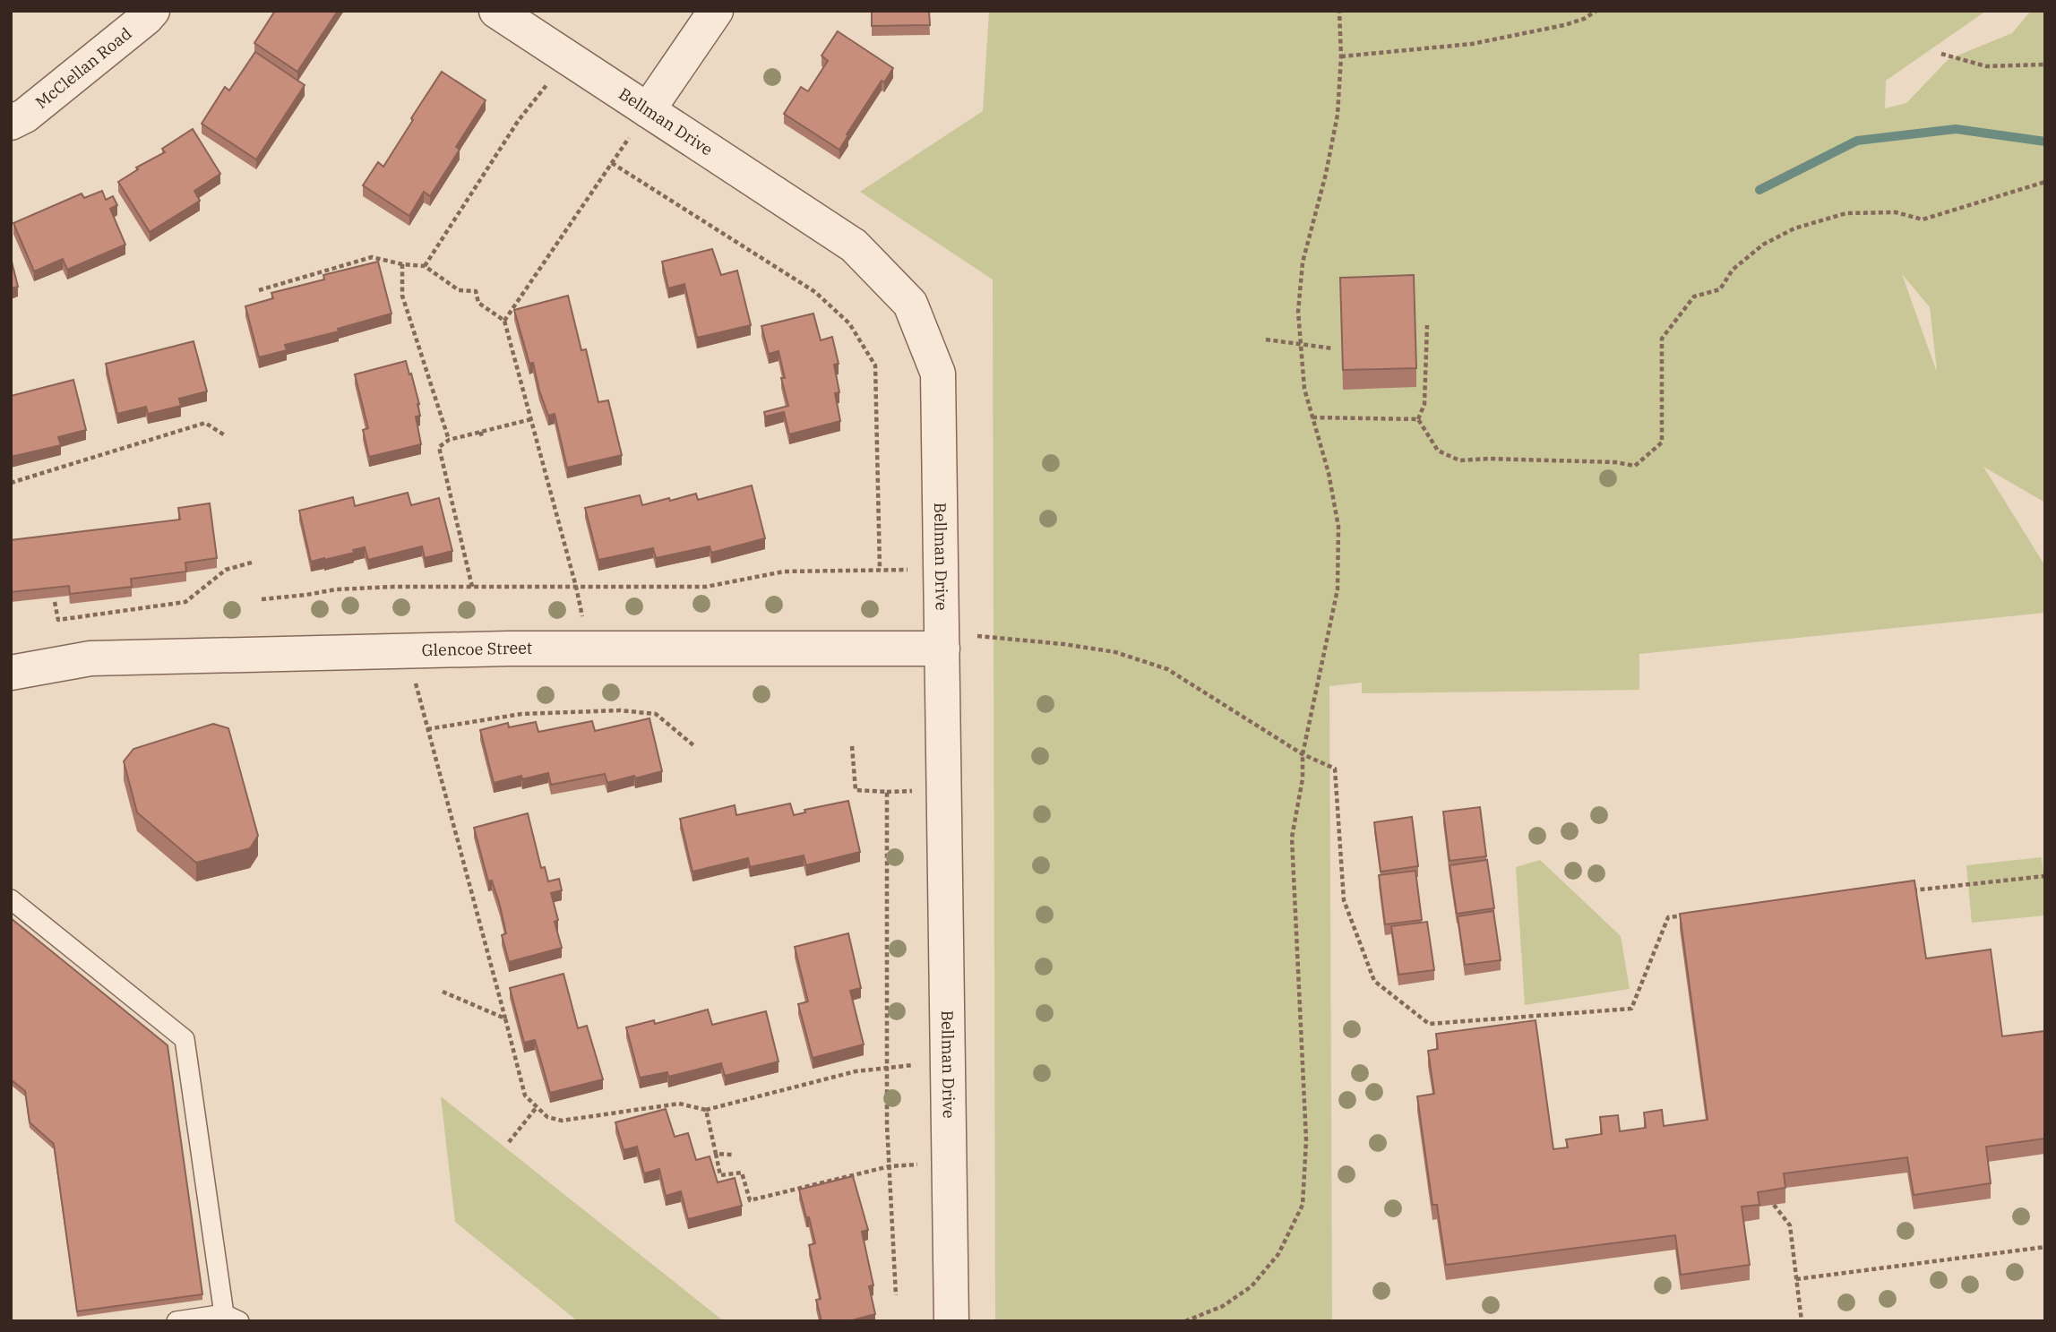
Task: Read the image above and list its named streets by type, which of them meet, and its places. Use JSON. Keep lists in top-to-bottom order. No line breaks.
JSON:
{"streets":{"street":["McClellan Road","Bellman Drive","Glencoe Street"]},"crossings":[["Bellman Drive","Glencoe Street"]]}
